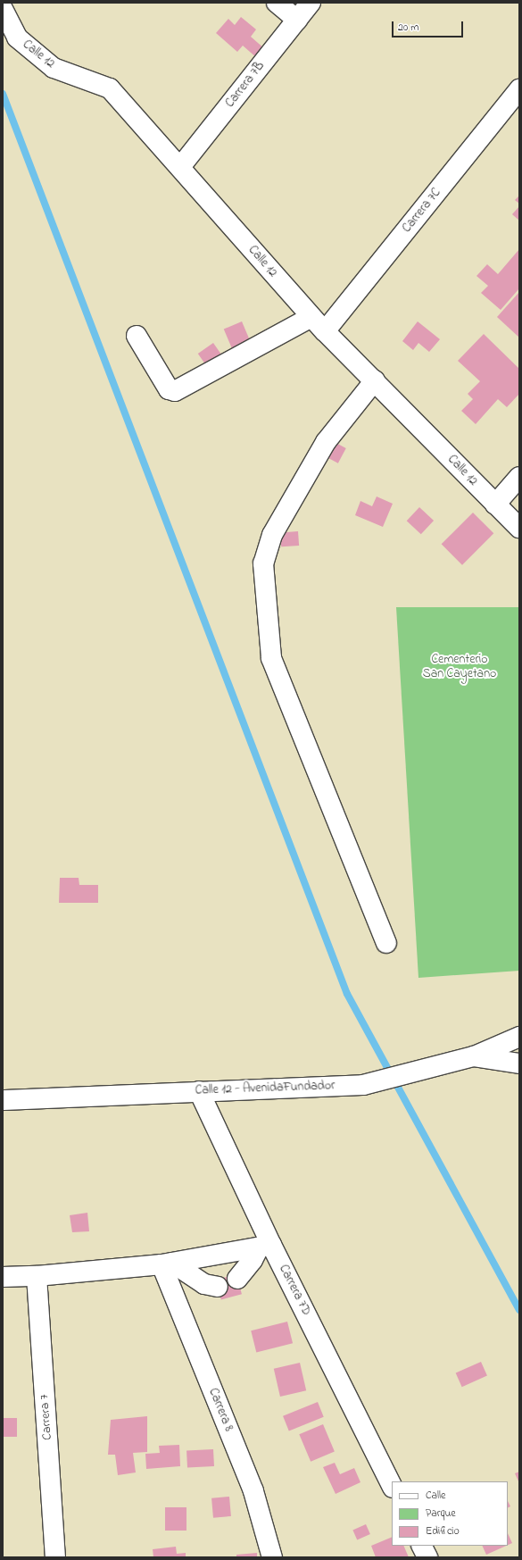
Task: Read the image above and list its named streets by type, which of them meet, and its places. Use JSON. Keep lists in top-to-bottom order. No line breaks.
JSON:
{"streets":{"street":["Calle 12","Carrera 7B","Carrera 7C","Calle 12 - AvenidaFundador","Carrera 7D","Carrera 8","Carrera 7"]},"crossings":[["Calle 12","Carrera 7B"],["Calle 12","Carrera 7C"],["Calle 12 - AvenidaFundador","Carrera 7D"]],"parks":["Cementerio San Cayetano"],"legend":["Calle","Parque","Edificio"],"scale_bar":"20 m"}
